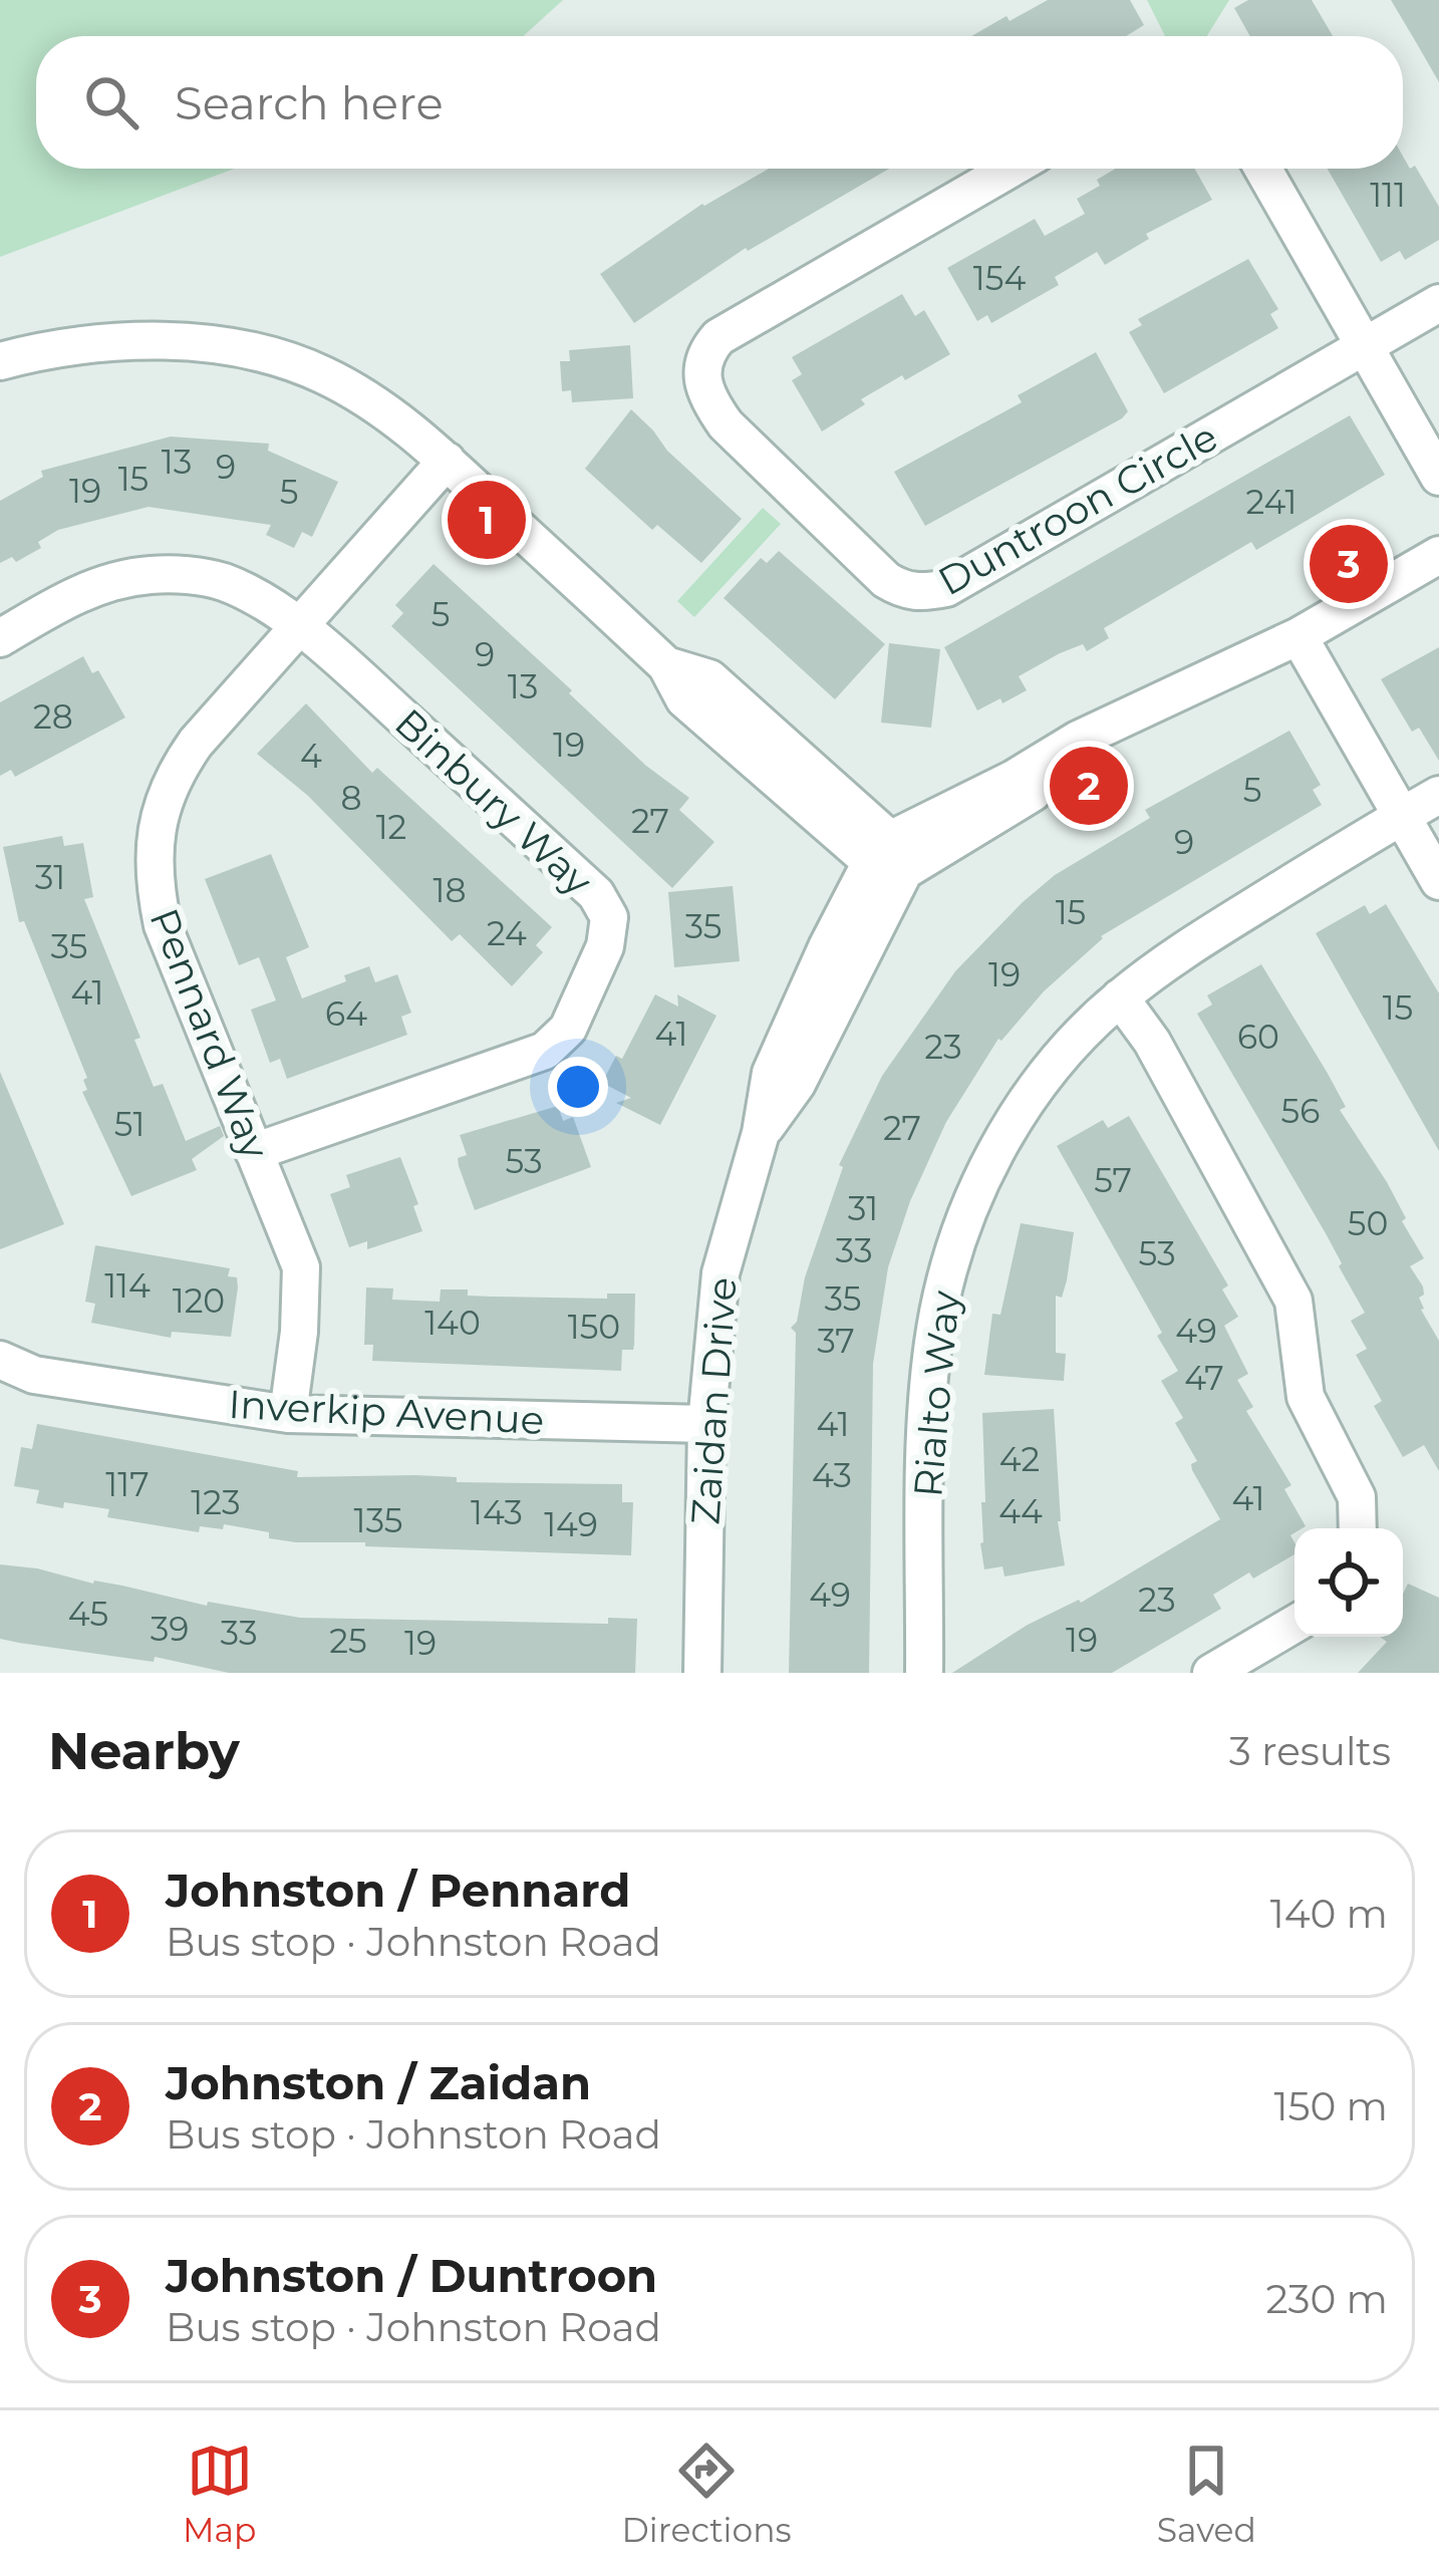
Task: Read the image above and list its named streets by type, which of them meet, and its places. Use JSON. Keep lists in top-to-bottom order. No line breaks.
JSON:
{"streets":{"street":["Duntroon Circle","Binbury Way","Pennard Way","Rialto Way","Zaidan Drive","Inverkip Avenue"]},"crossings":[["Binbury Way","Pennard Way"],["Pennard Way","Inverkip Avenue"],["Zaidan Drive","Inverkip Avenue"]],"house_numbers":["111","154","13","9","15","19","5","241","5","9","13","28","19","4","5","8","27","12","9","31","18","15","35","24","35","19","41","15","64","41","60","23","56","51","27","53","57","31","50","33","53","114","35","120","140","150","49","37","47","41","42","43","117","41","123","44","143","135","149","49","23","45","39","33","19","25","19"],"page":{"search":"Search here","pins":["1","3","2"],"heading":["Nearby","3 results"],"list":[{"mark":"1","name":"Johnston / Pennard","note":"Bus stop · Johnston Road","value":"140 m"},{"mark":"2","name":"Johnston / Zaidan","note":"Bus stop · Johnston Road","value":"150 m"},{"mark":"3","name":"Johnston / Duntroon","note":"Bus stop · Johnston Road","value":"230 m"}],"nav":["Map","Directions","Saved"]}}
